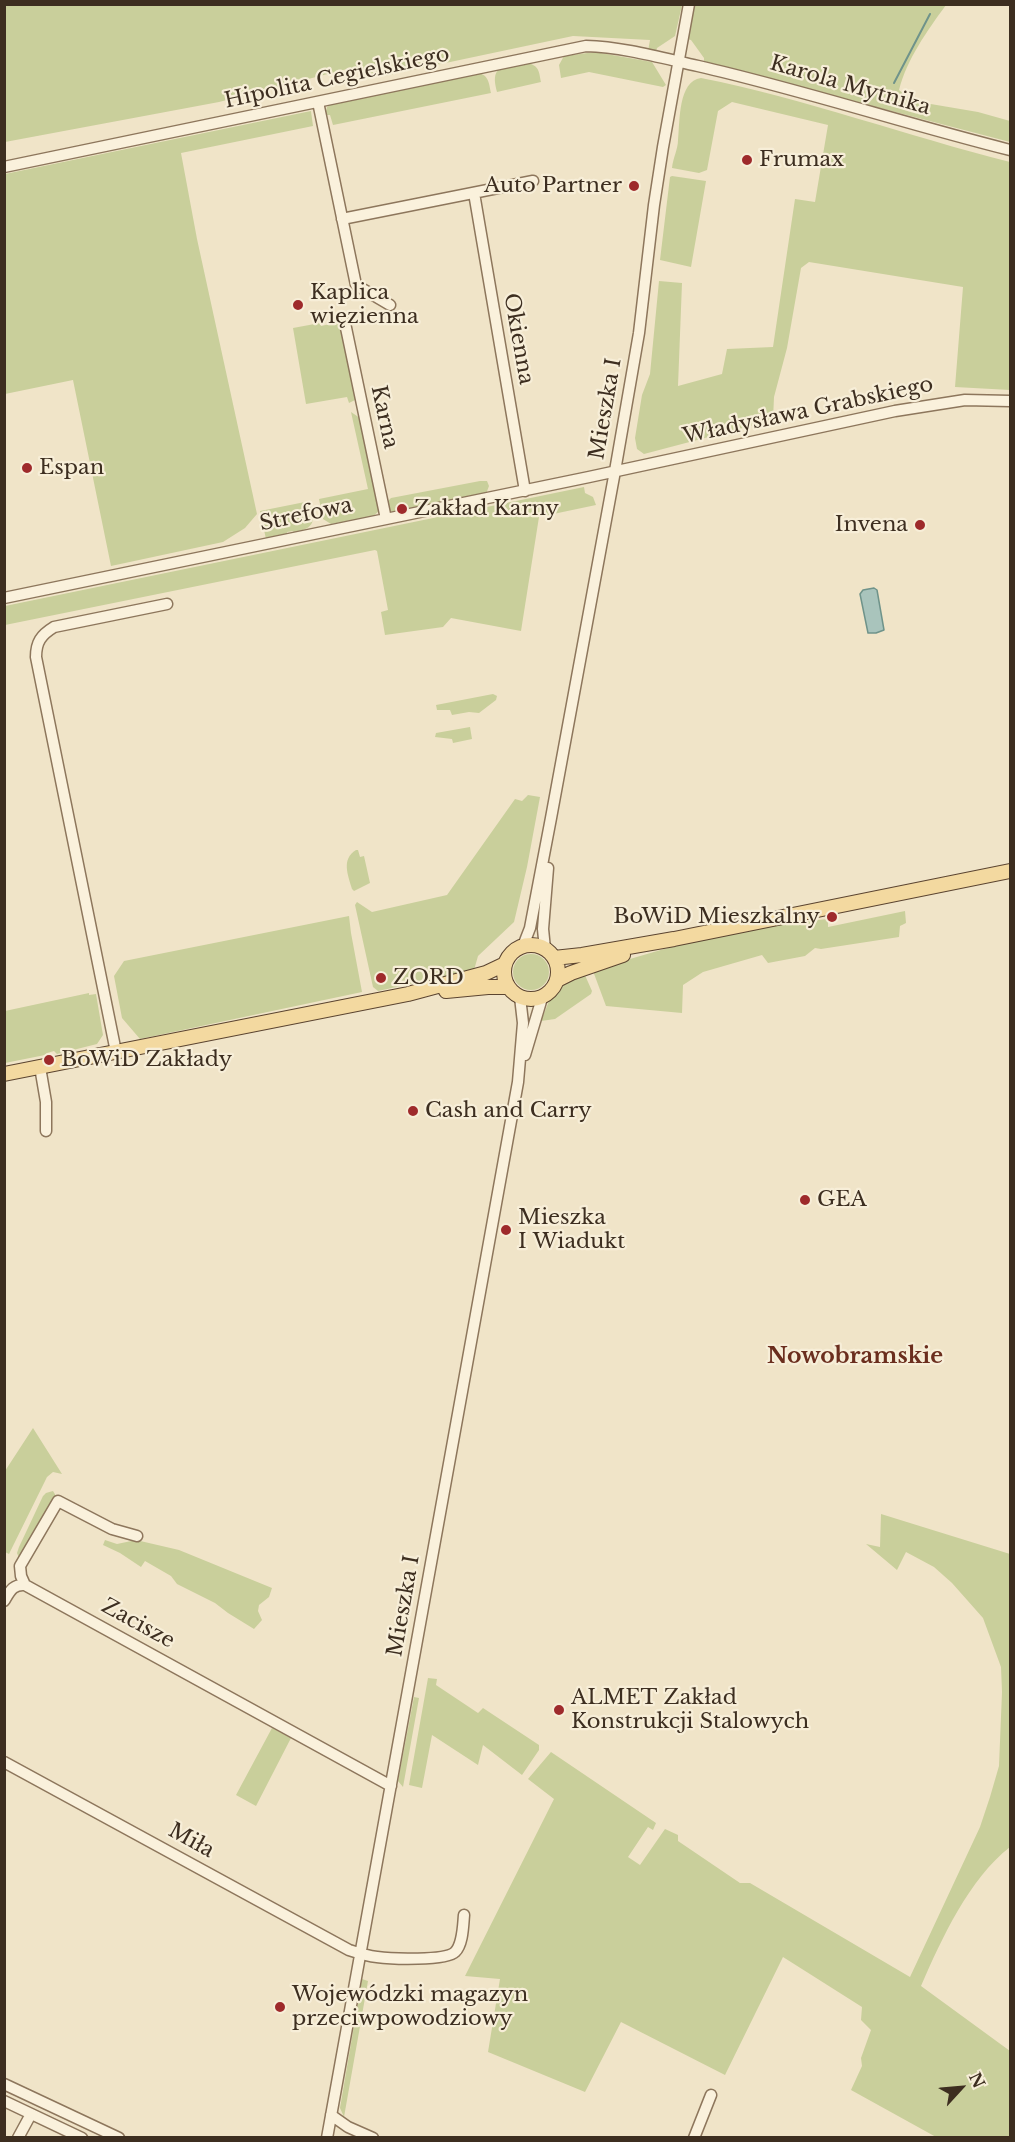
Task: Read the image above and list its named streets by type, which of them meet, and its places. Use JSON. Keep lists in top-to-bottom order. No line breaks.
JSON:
{"streets":{"street":["Hipolita Cegielskiego","Karola Mytnika","Okienna","Mieszka I","Władysława Grabskiego","Karna","Strefowa","Zacisze","Miła"]},"crossings":[["Hipolita Cegielskiego","Karola Mytnika"],["Hipolita Cegielskiego","Mieszka I"],["Karola Mytnika","Mieszka I"],["Okienna","Strefowa"],["Mieszka I","Władysława Grabskiego"],["Mieszka I","Strefowa"],["Mieszka I","Zacisze"],["Mieszka I","Miła"],["Władysława Grabskiego","Strefowa"],["Karna","Strefowa"]],"districts":["Nowobramskie"],"places":["Frumax","Auto Partner","Kaplica więzienna","Espan","Zakład Karny","Invena","BoWiD Mieszkalny","ZORD","BoWiD Zakłady","Cash and Carry","GEA","Mieszka I Wiadukt","ALMET Zakład Konstrukcji Stalowych","Wojewódzki magazyn przeciwpowodziowy"],"north":"top right"}
